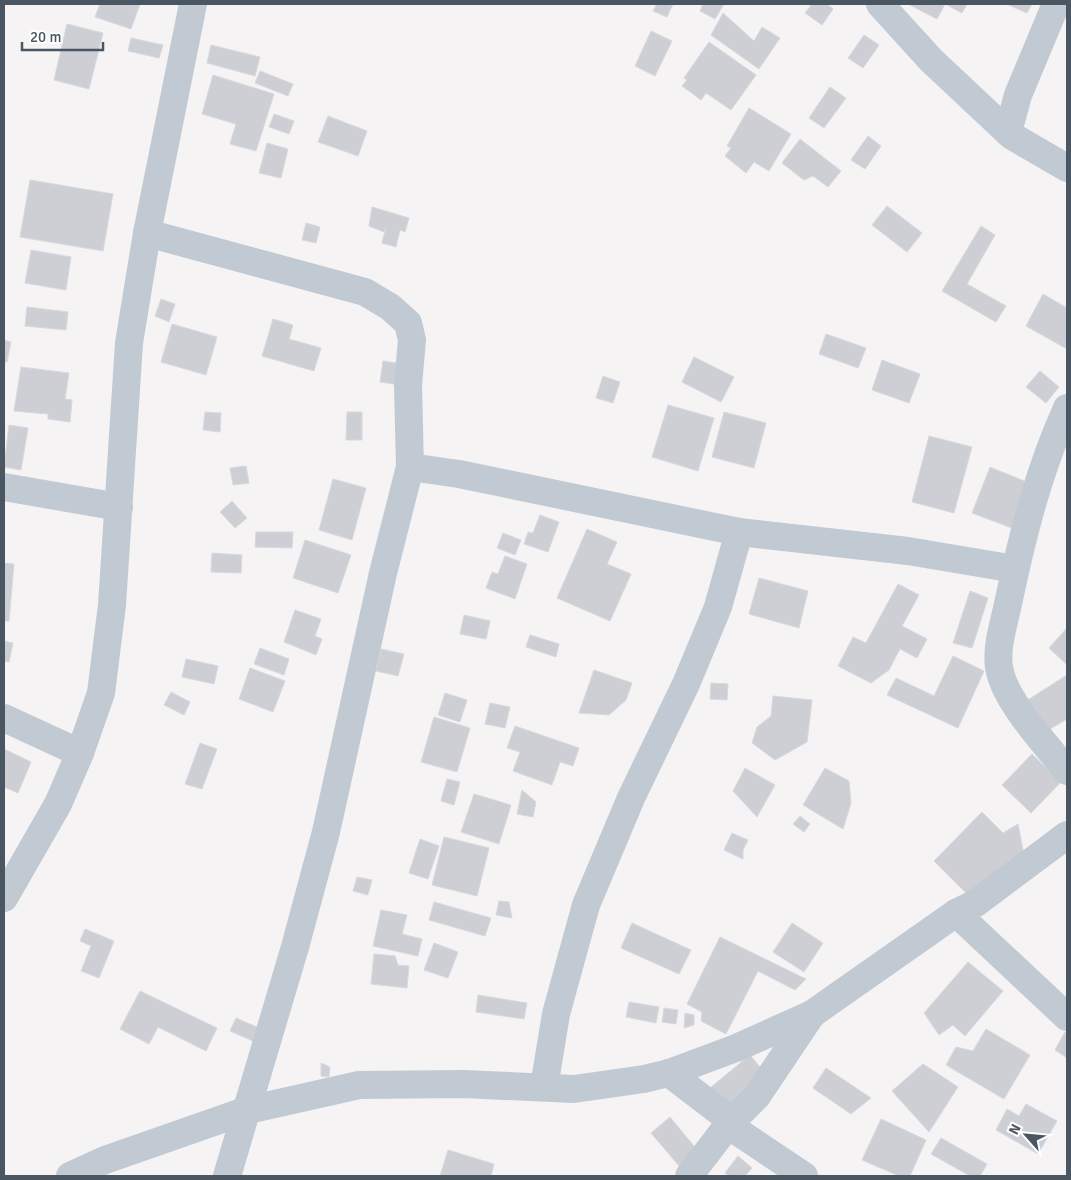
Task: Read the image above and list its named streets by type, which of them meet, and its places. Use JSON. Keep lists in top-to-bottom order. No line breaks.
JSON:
{"scale_bar":"20 m","north":"top left"}
